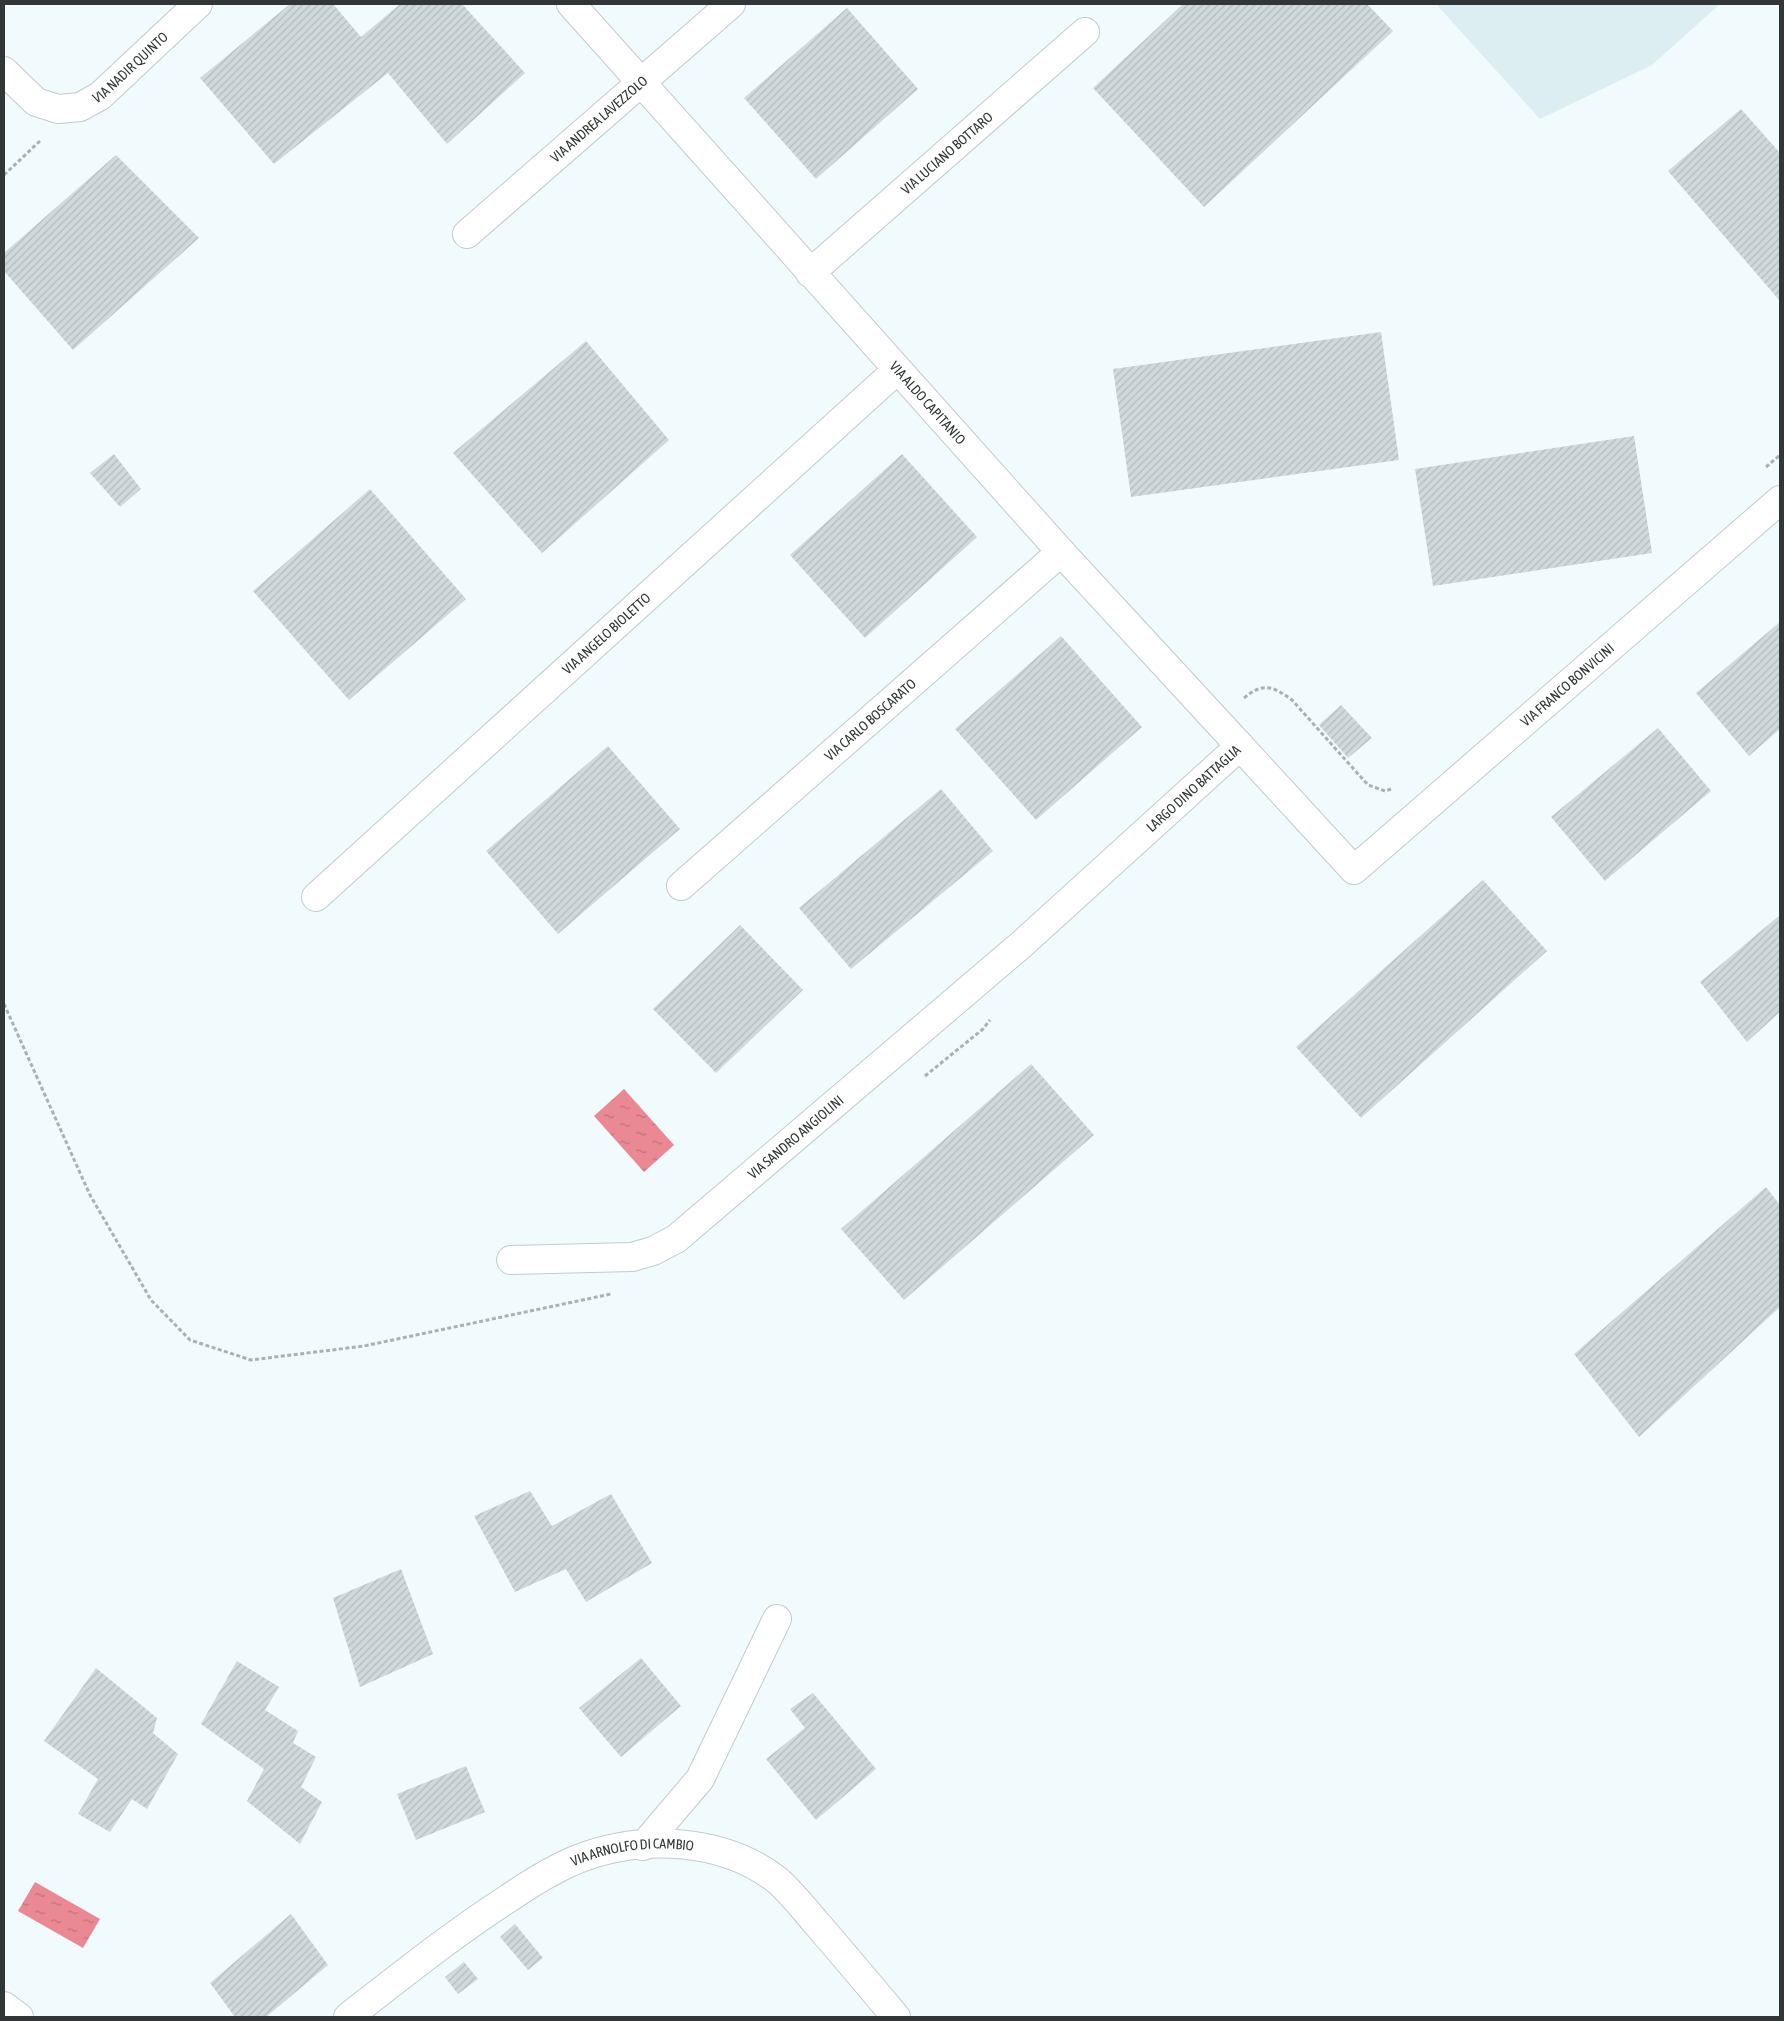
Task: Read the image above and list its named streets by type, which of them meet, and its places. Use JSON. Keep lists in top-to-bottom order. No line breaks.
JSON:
{"streets":{"street":["VIA NADIR QUINTO","VIA ANDREA LAVEZZOLO","VIA LUCIANO BOTTARO","VIA ALDO CAPITANIO","VIA ANGELO BIOLETTO","VIA FRANCO BONVICINI","VIA CARLO BOSCARATO","LARGO DINO BATTAGLIA","VIA SANDRO ANGIOLINI","VIA ARNOLFO DI CAMBIO"]},"crossings":[["VIA ANDREA LAVEZZOLO","VIA ALDO CAPITANIO"],["VIA LUCIANO BOTTARO","VIA ALDO CAPITANIO"],["VIA ALDO CAPITANIO","VIA ANGELO BIOLETTO"],["VIA ALDO CAPITANIO","VIA CARLO BOSCARATO"],["VIA FRANCO BONVICINI","LARGO DINO BATTAGLIA"],["LARGO DINO BATTAGLIA","VIA SANDRO ANGIOLINI"]]}
